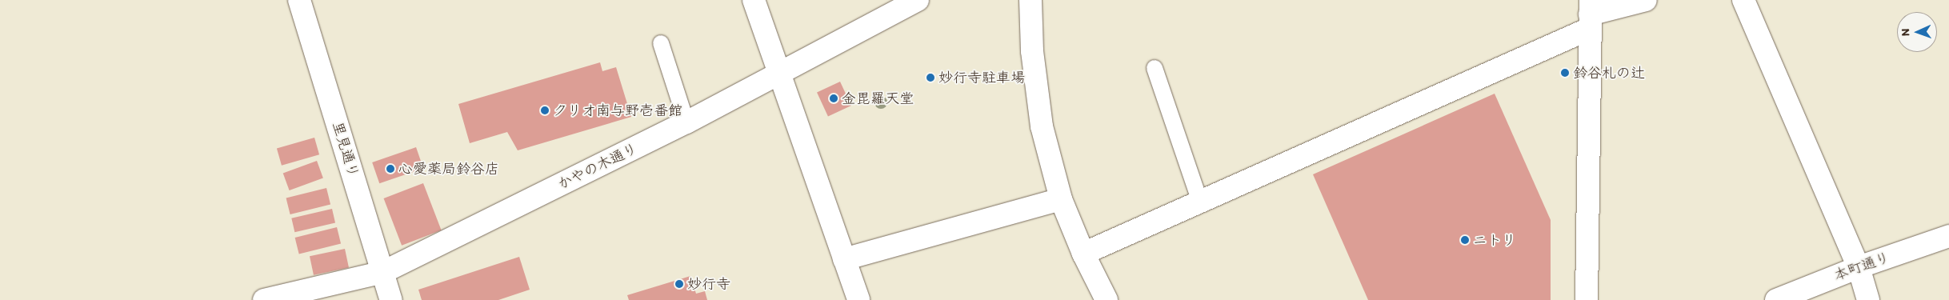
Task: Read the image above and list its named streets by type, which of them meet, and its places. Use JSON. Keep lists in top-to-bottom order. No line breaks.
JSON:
{"streets":{"main road":["里見通り","かやの木通り","本町通り"]},"crossings":[["里見通り","かやの木通り"]],"places":["鈴谷札の辻","妙行寺駐車場","金毘羅天堂","クリオ南与野壱番館","心愛薬局鈴谷店","ニトリ","妙行寺"],"north":"left"}
